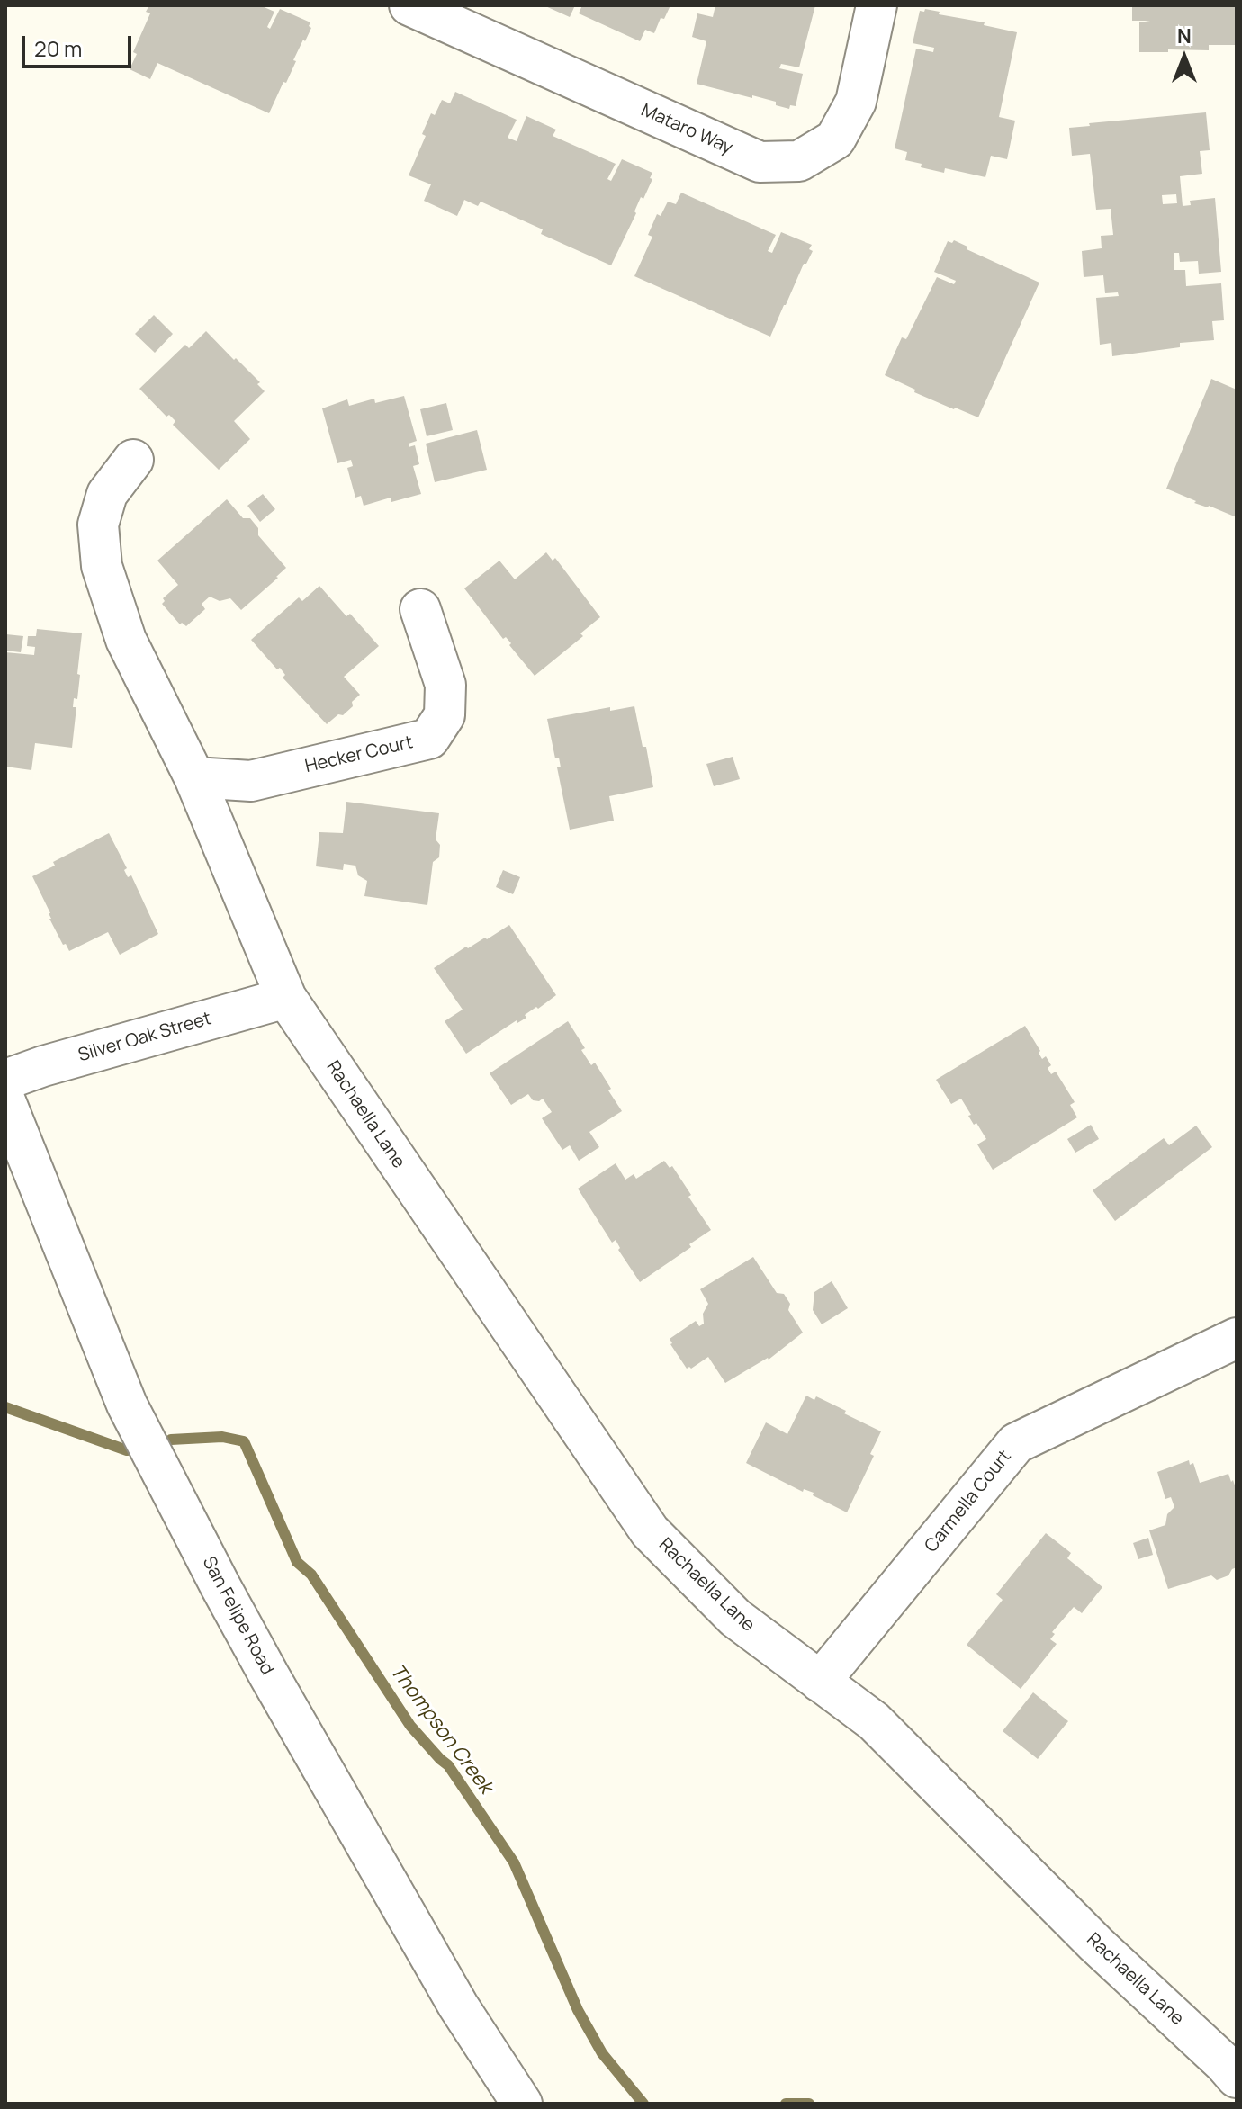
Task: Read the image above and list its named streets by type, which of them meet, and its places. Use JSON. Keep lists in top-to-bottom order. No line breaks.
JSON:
{"streets":{"street":["Mataro Way","Hecker Court","Silver Oak Street","Rachaella Lane","Carmella Court","San Felipe Road"]},"crossings":[["Silver Oak Street","Rachaella Lane"],["Rachaella Lane","Carmella Court"]],"water":["Thompson Creek"],"scale_bar":"20 m","north":"top"}
